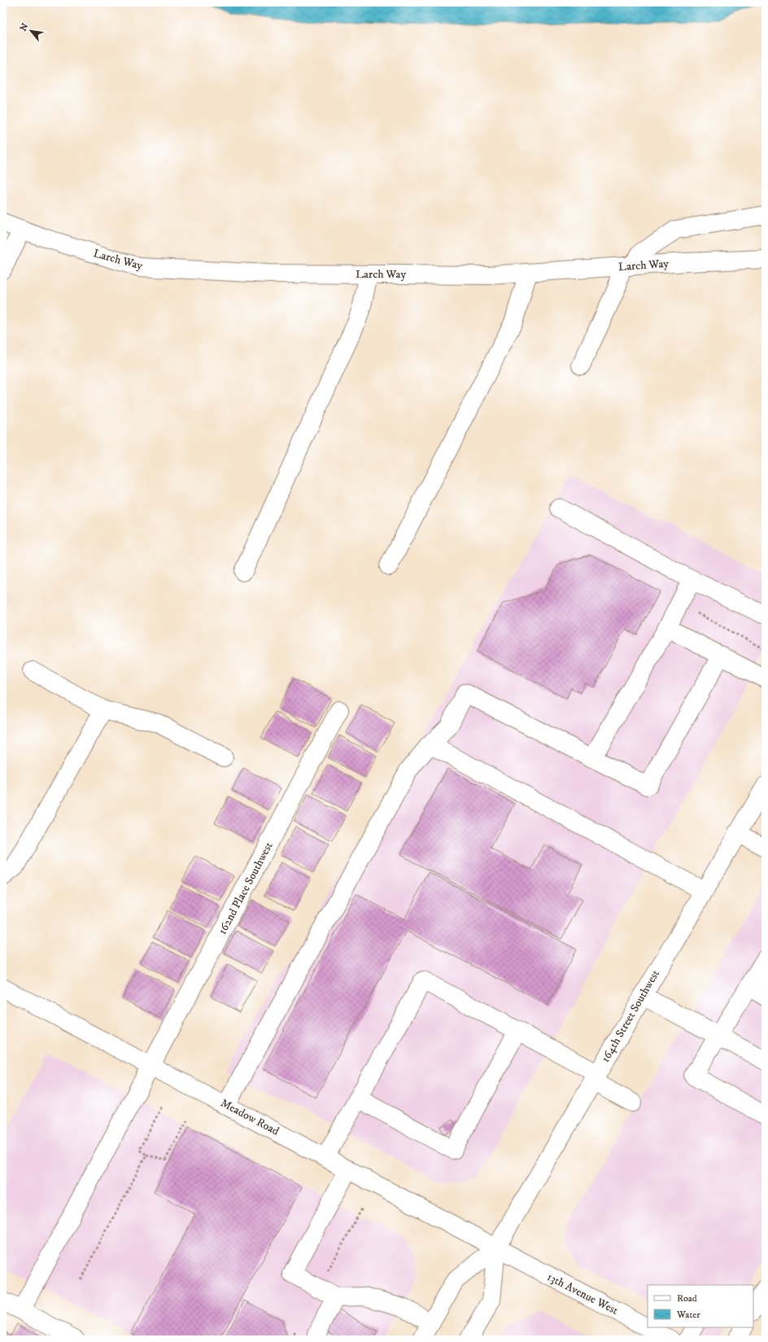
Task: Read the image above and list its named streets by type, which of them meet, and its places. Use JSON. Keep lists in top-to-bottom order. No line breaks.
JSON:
{"streets":{"street":["Larch Way","162nd Place Southwest","164th Street Southwest","Meadow Road","13th Avenue West"]},"crossings":[["162nd Place Southwest","Meadow Road"],["164th Street Southwest","Meadow Road"],["164th Street Southwest","13th Avenue West"],["Meadow Road","13th Avenue West"]],"legend":["Road","Water"],"north":"top left"}
